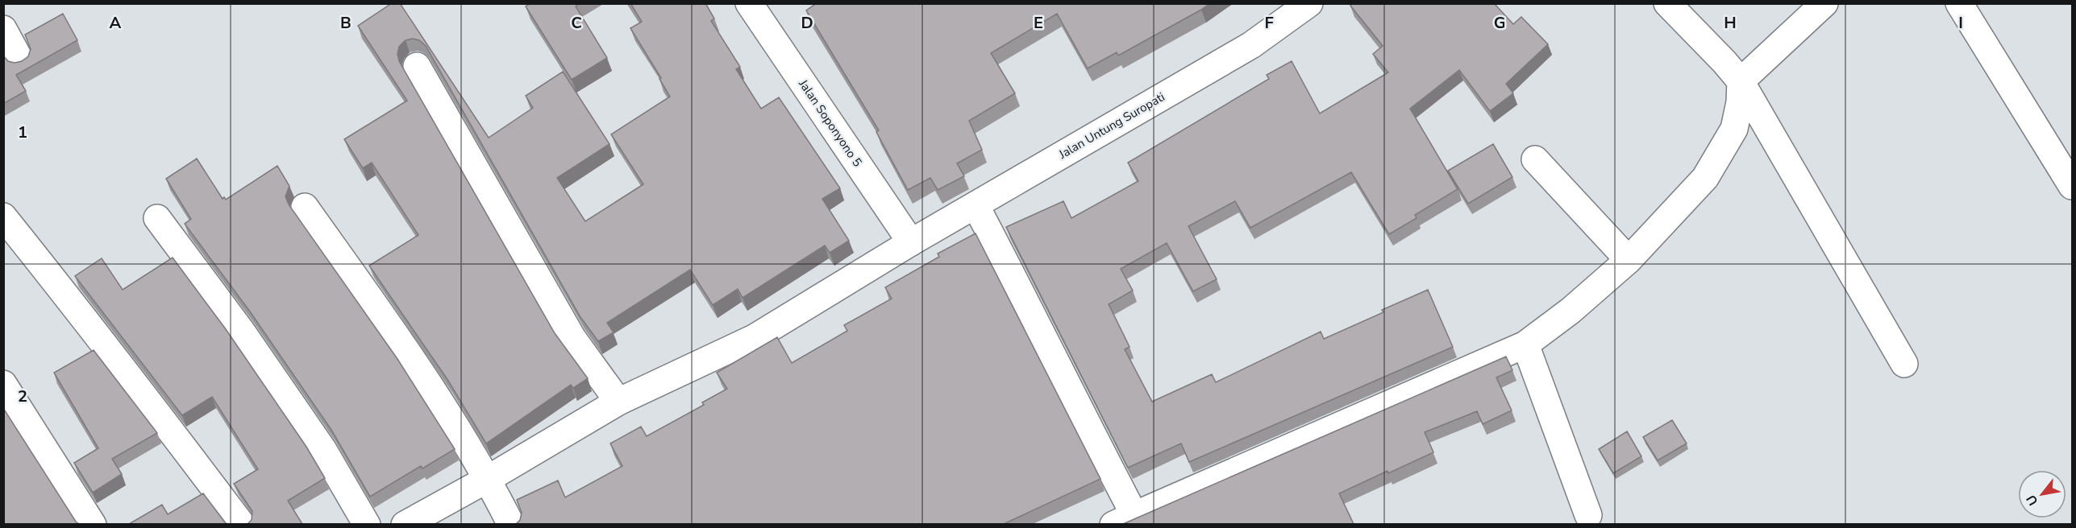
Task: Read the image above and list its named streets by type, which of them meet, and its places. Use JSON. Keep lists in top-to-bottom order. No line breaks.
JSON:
{"streets":{"street":["Jalan Soponyono 5","Jalan Untung Suropati"]},"crossings":[["Jalan Soponyono 5","Jalan Untung Suropati"]],"north":"bottom left","grid":{"columns":["A","B","C","D","E","F","G","H","I"],"rows":["1","2"]}}
